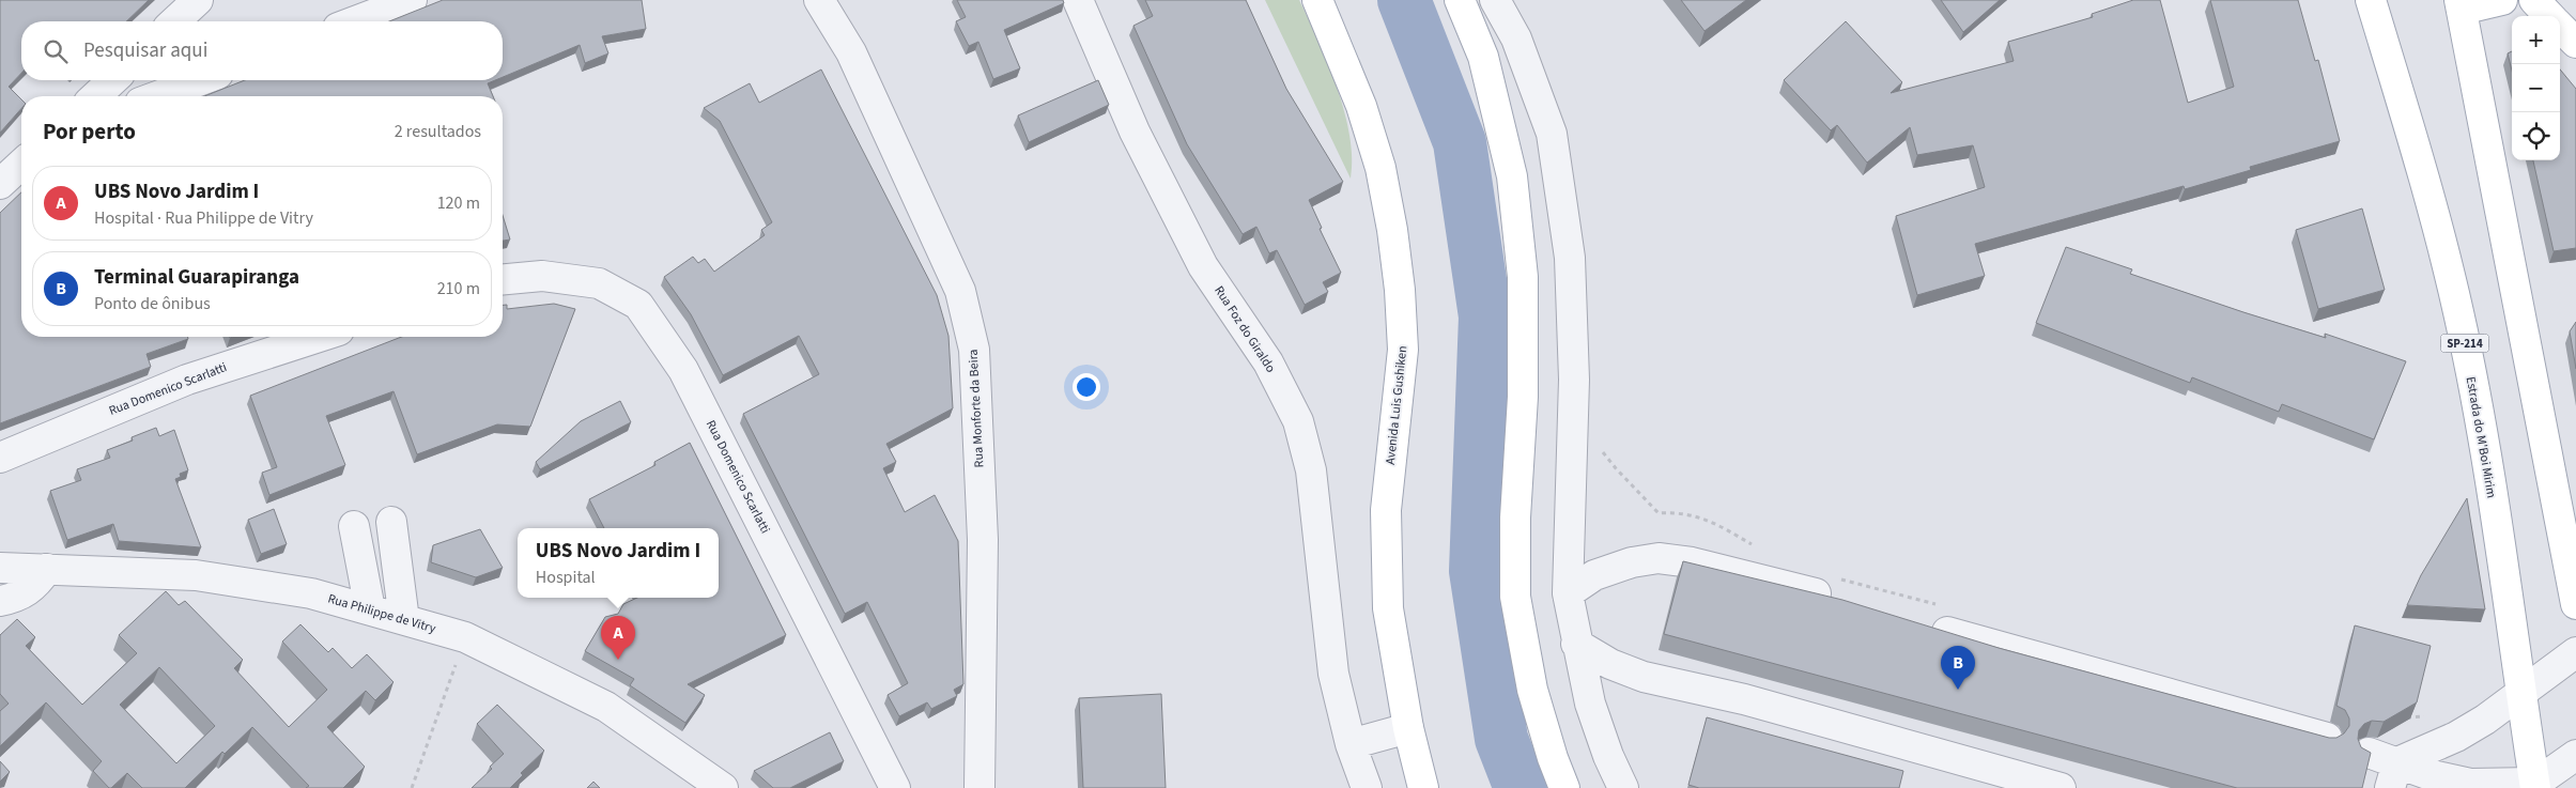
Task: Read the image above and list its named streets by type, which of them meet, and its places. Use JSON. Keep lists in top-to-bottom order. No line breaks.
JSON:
{"streets":{"main road":["SP-214","Avenida Luis Gushiken","Estrada do M'Boi Mirim"],"street":["Rua Foz do Giraldo","Rua Domenico Scarlatti","Rua Monforte da Beira","Rua Philippe de Vitry"]},"page":{"map_buttons":["+","−"],"search":"Pesquisar aqui","heading":["Por perto","2 resultados"],"list":[{"mark":"A","name":"UBS Novo Jardim I","note":"Hospital · Rua Philippe de Vitry","value":"120 m"},{"mark":"B","name":"Terminal Guarapiranga","note":"Ponto de ônibus","value":"210 m"}],"popup":["UBS Novo Jardim I","Hospital"],"pins":["A","B"]}}
